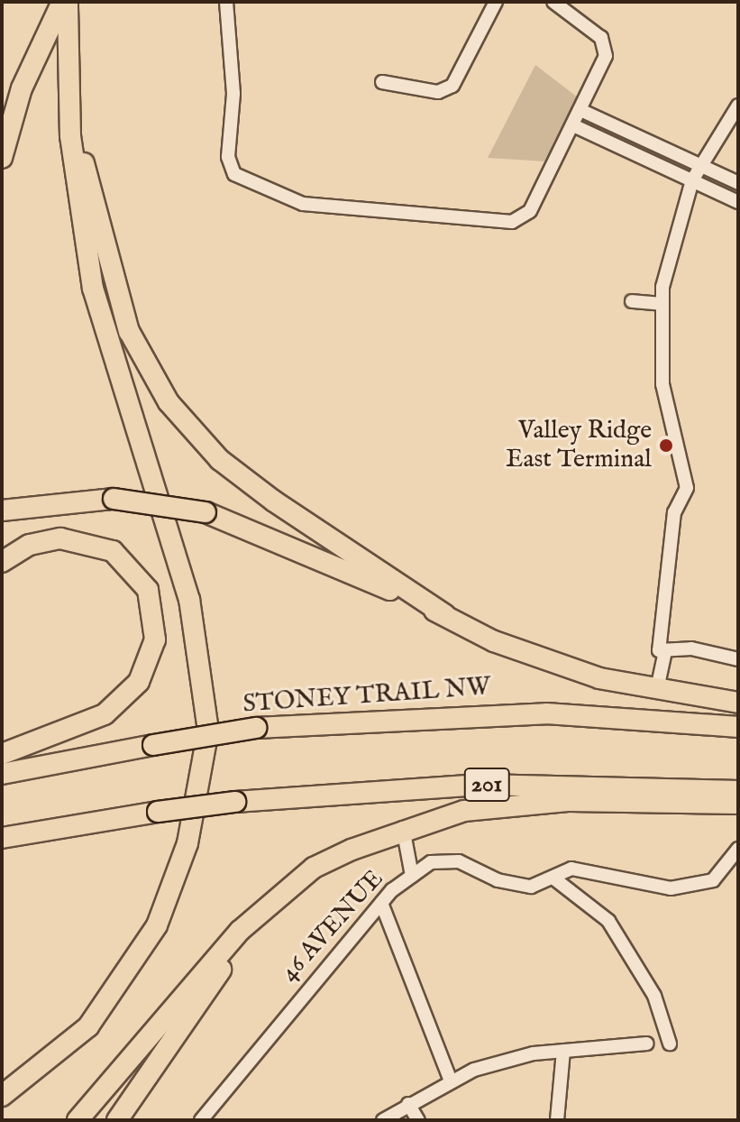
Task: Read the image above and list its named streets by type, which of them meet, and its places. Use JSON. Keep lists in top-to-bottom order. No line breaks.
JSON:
{"streets":{"highway":["STONEY TRAIL NW","201"],"street":["46 AVENUE"]},"places":["Valley Ridge East Terminal"]}
